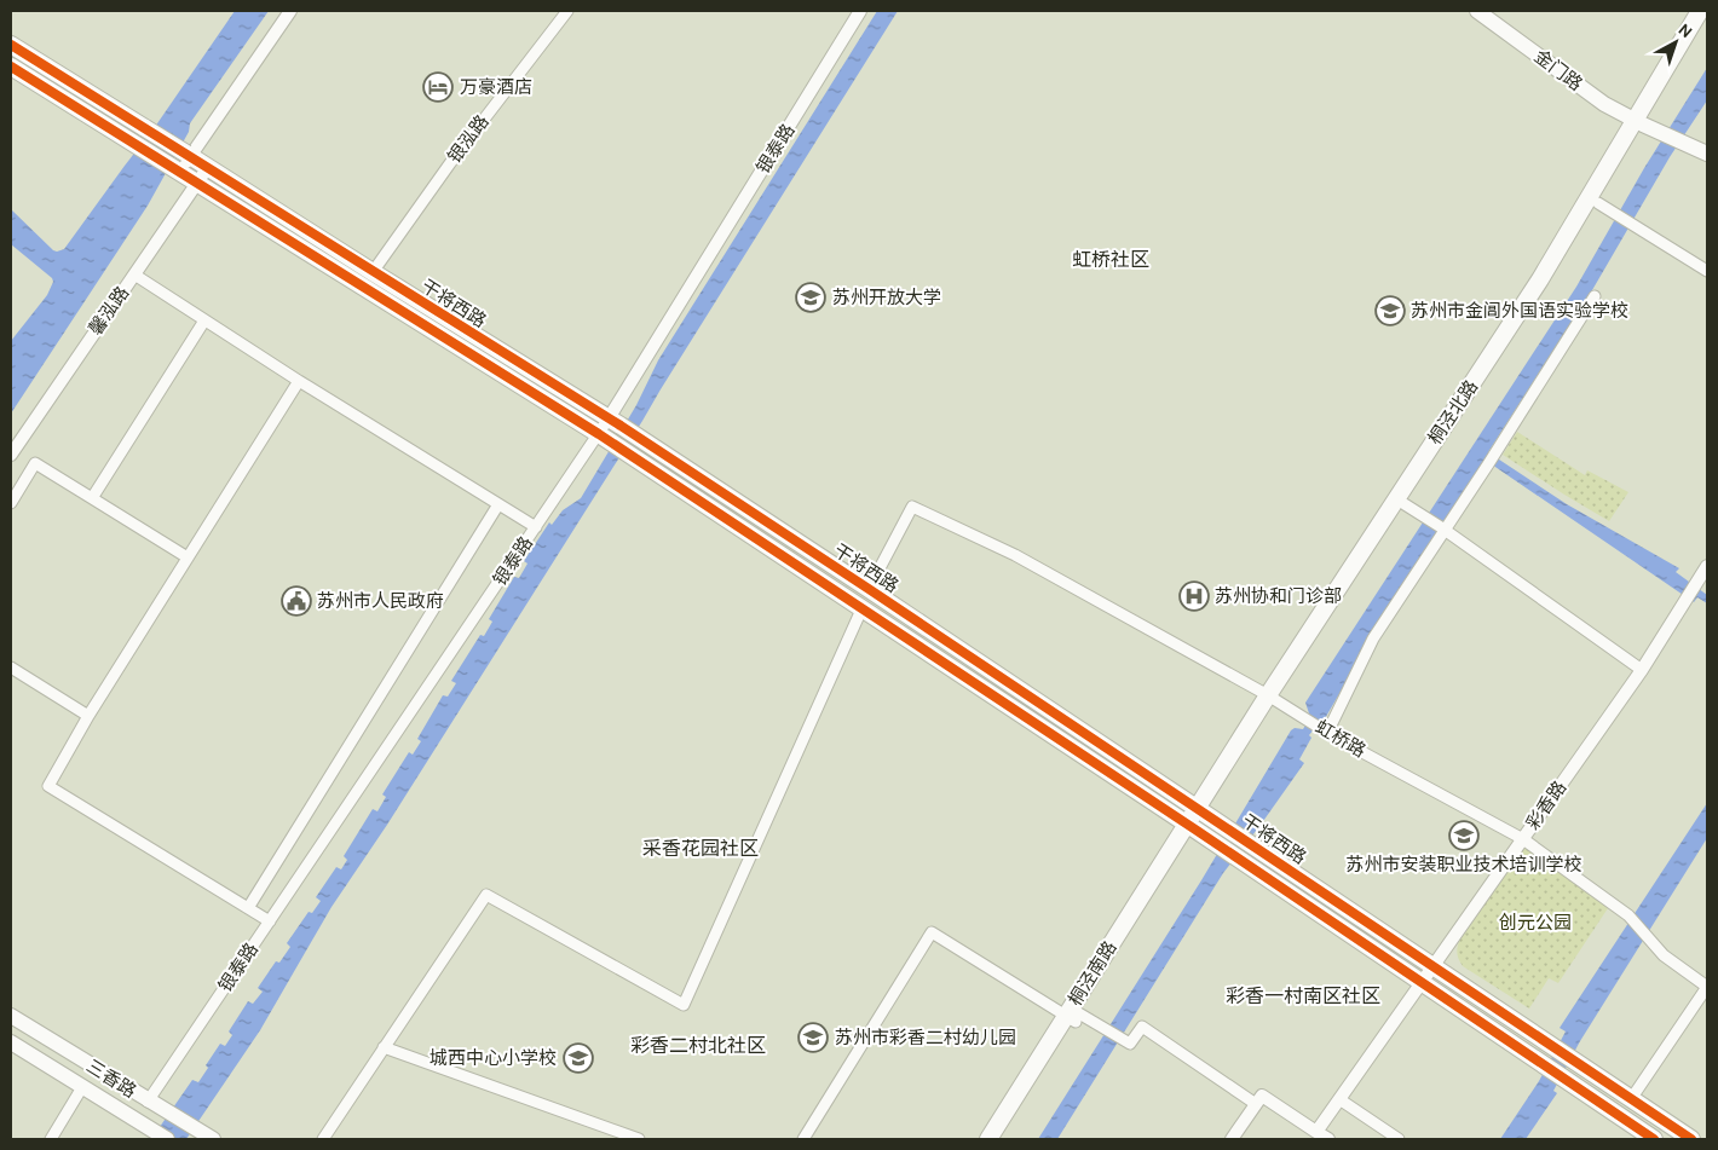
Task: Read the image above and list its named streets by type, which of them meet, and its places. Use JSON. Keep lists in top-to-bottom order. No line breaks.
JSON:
{"streets":{"main road":["金门路","干将西路","桐泾北路","桐泾南路","三香路"],"street":["银泓路","银泰路","馨泓路","虹桥路","彩香路"]},"crossings":[["金门路","桐泾北路"],["银泓路","干将西路"],["银泰路","干将西路"],["银泰路","三香路"],["干将西路","馨泓路"],["干将西路","桐泾北路"],["干将西路","虹桥路"],["干将西路","彩香路"],["干将西路","桐泾南路"],["桐泾北路","虹桥路"],["桐泾北路","桐泾南路"],["虹桥路","彩香路"]],"districts":["虹桥社区","采香花园社区","彩香一村南区社区","彩香二村北社区"],"parks":["创元公园"],"places":{"hotel":["万豪酒店"],"school or university":["苏州开放大学","苏州市金阊外国语实验学校","苏州市安装职业技术培训学校","苏州市彩香二村幼儿园","城西中心小学校"],"hospital":["苏州协和门诊部"],"public building":["苏州市人民政府"]},"north":"top right"}
